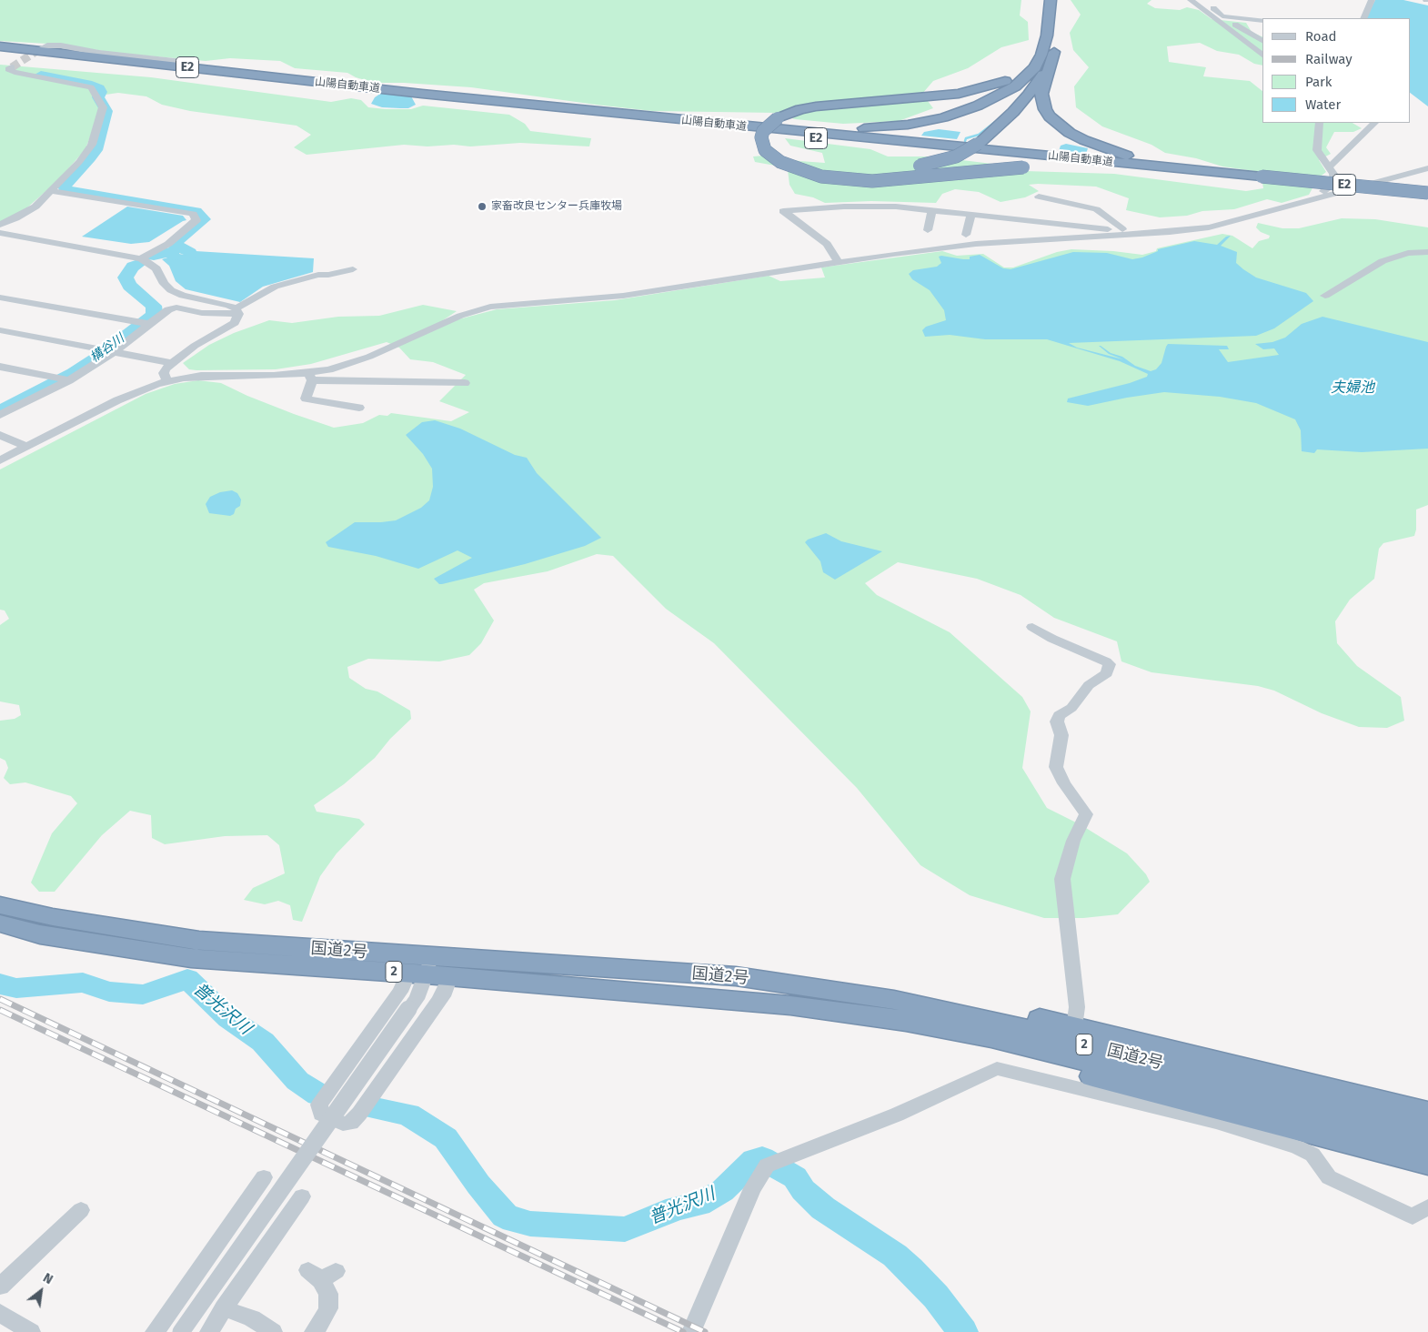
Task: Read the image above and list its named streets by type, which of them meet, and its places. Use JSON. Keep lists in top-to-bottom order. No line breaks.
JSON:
{"streets":{"highway":["E2","山陽自動車道","国道2号","2"]},"water":["構谷川","夫婦池","普光沢川"],"places":["家畜改良センター兵庫牧場"],"legend":["Road","Railway","Park","Water"],"north":"top right"}
